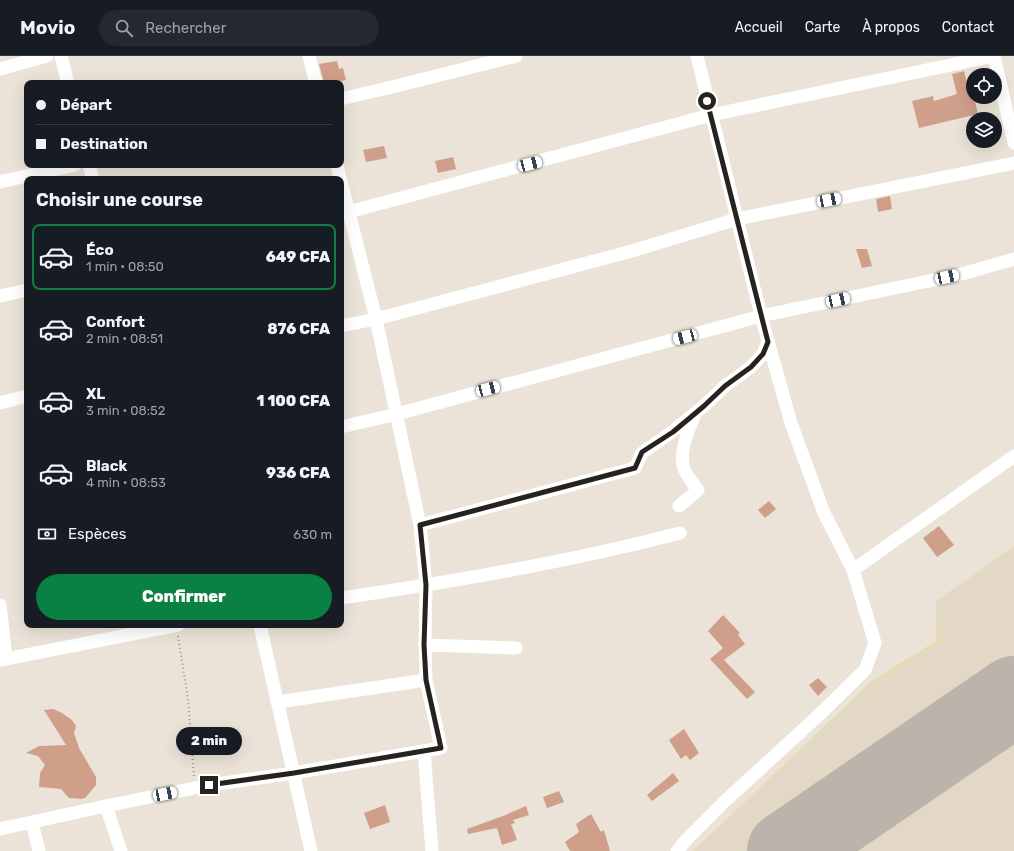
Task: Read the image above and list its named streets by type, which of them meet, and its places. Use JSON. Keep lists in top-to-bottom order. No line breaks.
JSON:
{"page":{"header":"Movio","search":"Rechercher","nav":["Accueil","Carte","À propos","Contact"],"banner":["Départ","Destination"],"heading":"Choisir une course","list":[{"name":"Éco","note":"1 min · 08:50","value":"649 CFA"},{"name":"Confort","note":"2 min · 08:51","value":"876 CFA"},{"name":"XL","note":"3 min · 08:52","value":"1 100 CFA"},{"name":"Black","note":"4 min · 08:53","value":"936 CFA"}],"pay":["Espèces","630 m"],"buttons":"Confirmer","bubble":"2 min"}}
